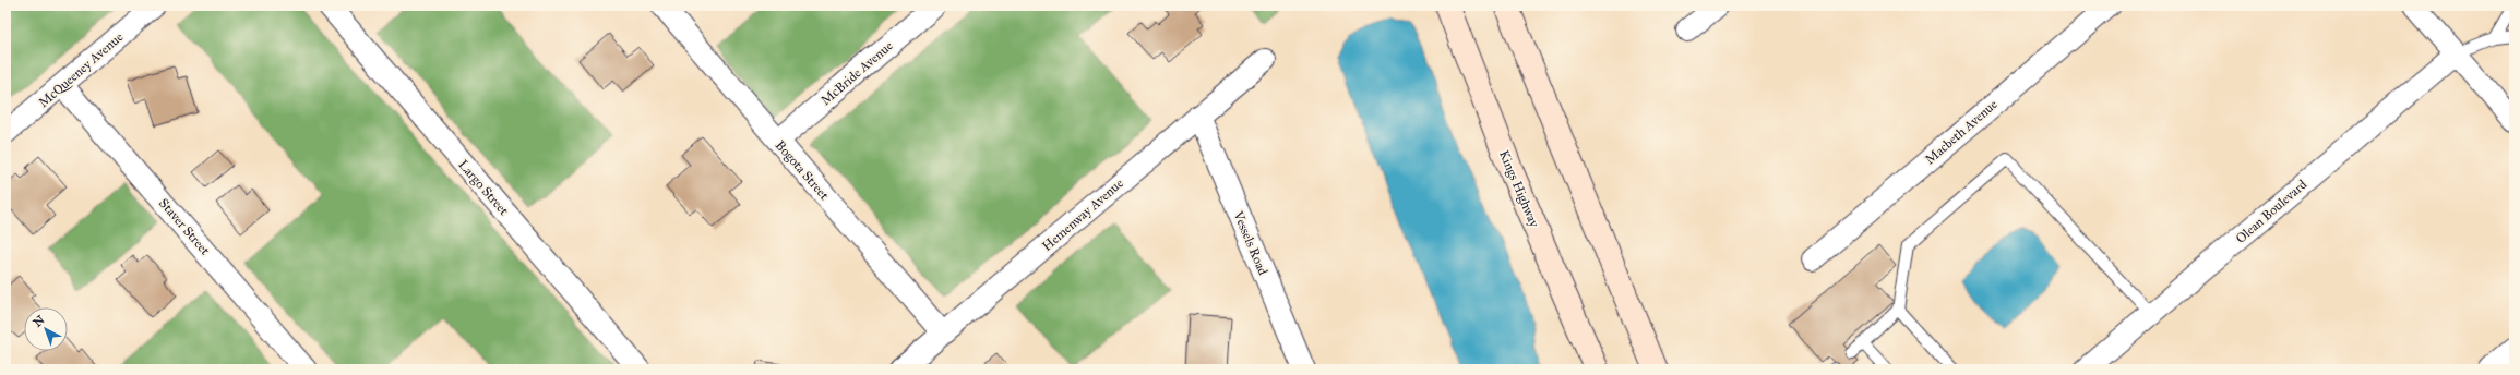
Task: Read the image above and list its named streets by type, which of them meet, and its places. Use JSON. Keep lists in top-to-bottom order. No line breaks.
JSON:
{"streets":{"main road":["Kings Highway"],"street":["McQueeney Avenue","McBride Avenue","Macbeth Avenue","Bogota Street","Largo Street","Olean Boulevard","Hemenway Avenue","Staver Street","Vessels Road"]},"crossings":[["McQueeney Avenue","Staver Street"],["McBride Avenue","Bogota Street"],["Bogota Street","Hemenway Avenue"],["Hemenway Avenue","Vessels Road"]],"north":"top left"}
